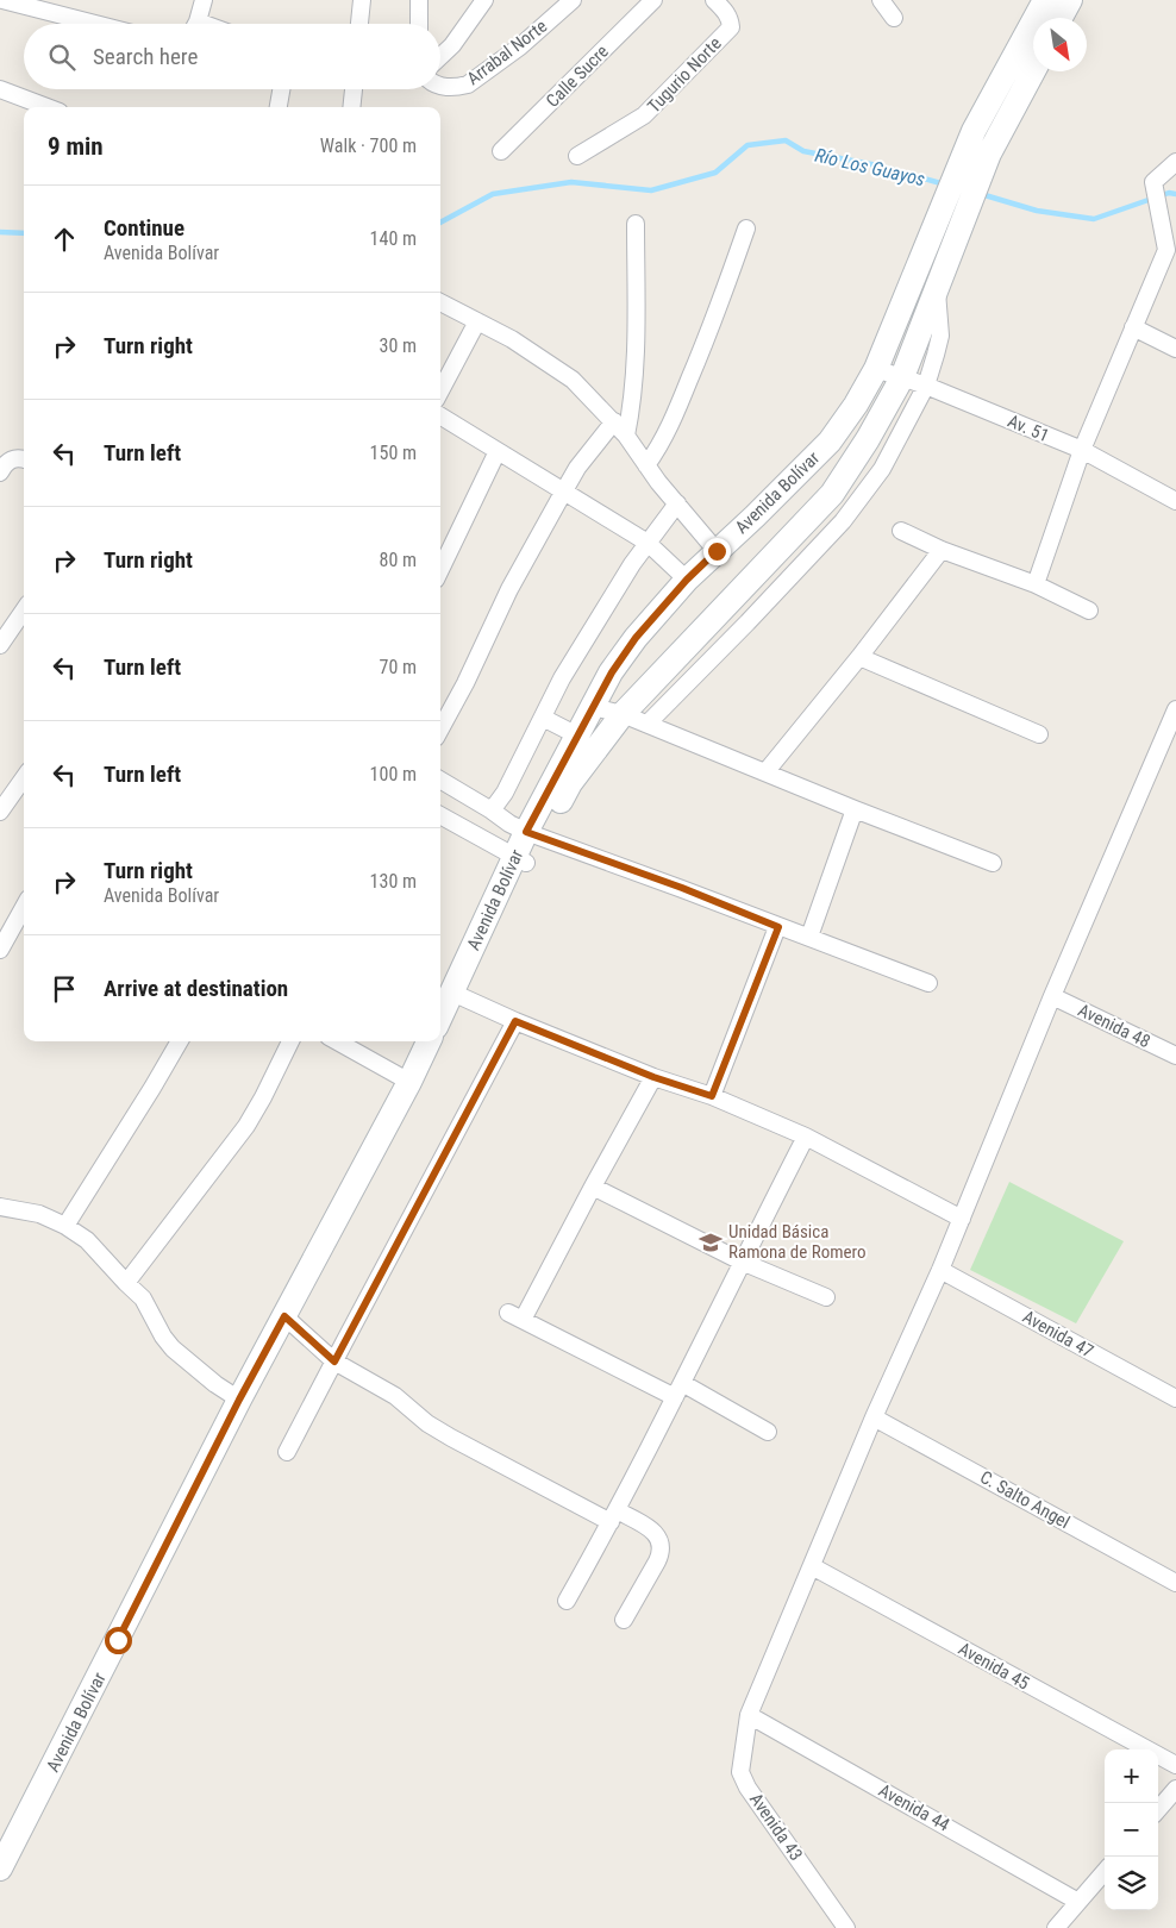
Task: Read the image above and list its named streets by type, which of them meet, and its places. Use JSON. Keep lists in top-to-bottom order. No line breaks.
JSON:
{"streets":{"main road":["Avenida Bolívar"],"street":["Arrabal Norte","Tugurio Norte","Calle Sucre","Av. 51","Avenida 48","Avenida 47","C. Salto Angel","Avenida 45","Avenida 44","Avenida 43"]},"crossings":[["Av. 51","Avenida Bolívar"],["Avenida 48","Avenida 43"],["Avenida 47","Avenida 43"],["C. Salto Angel","Avenida 43"],["Avenida 45","Avenida 43"],["Avenida 44","Avenida 43"]],"water":["Río Los Guayos"],"places":{"school or university":["Unidad Básica Ramona de Romero"]},"north":"bottom right","page":{"search":"Search here","heading":["9 min","Walk · 700 m"],"list":[["Continue","Avenida Bolívar","140 m"],["Turn right","30 m"],["Turn left","150 m"],["Turn right","80 m"],["Turn left","70 m"],["Turn left","100 m"],["Turn right","Avenida Bolívar","130 m"],"Arrive at destination"],"map_buttons":["+","−"]}}
